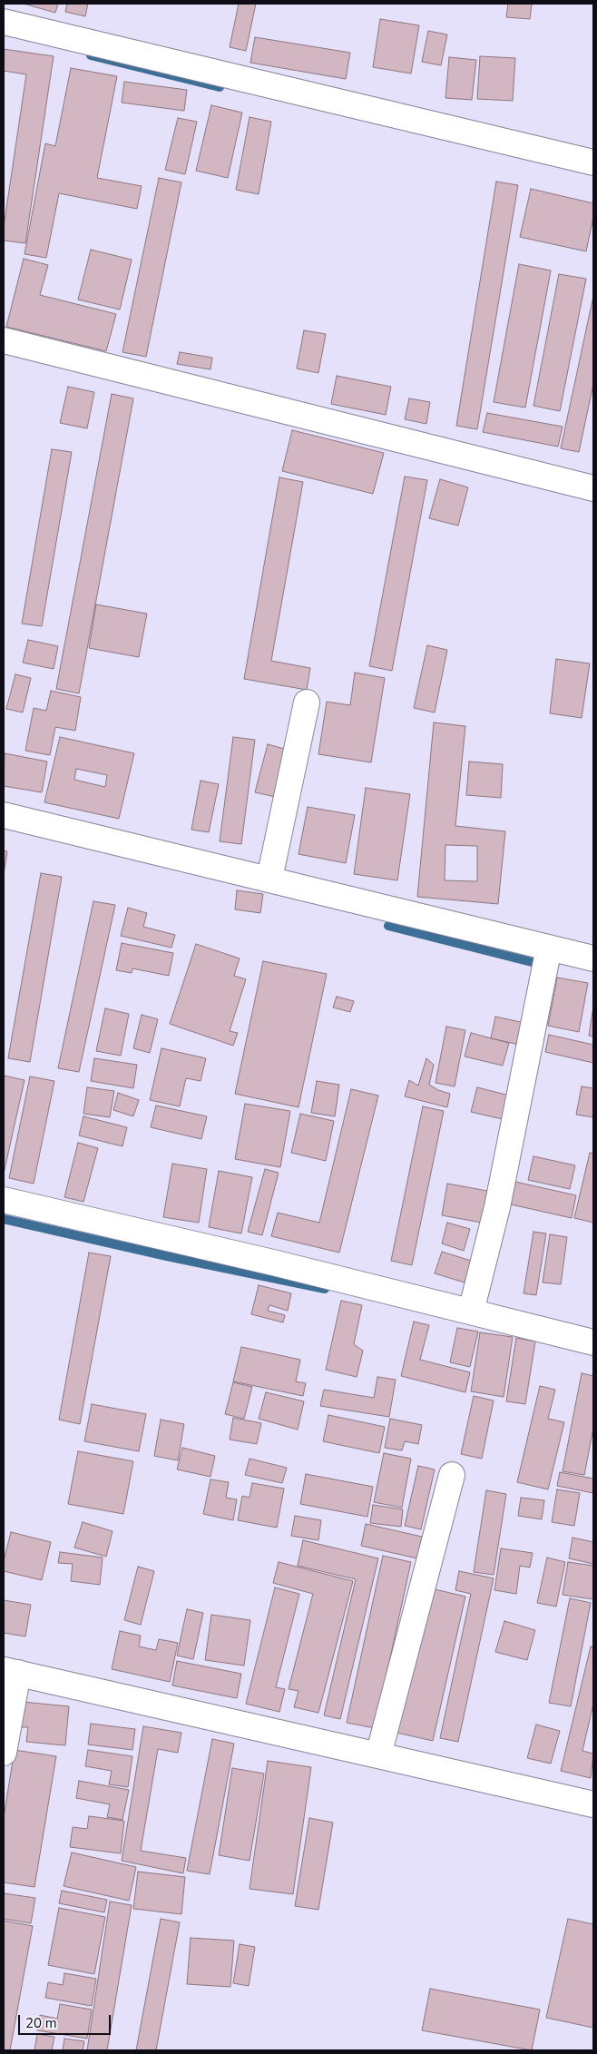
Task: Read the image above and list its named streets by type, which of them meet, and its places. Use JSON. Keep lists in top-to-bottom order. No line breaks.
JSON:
{"scale_bar":"20 m"}
